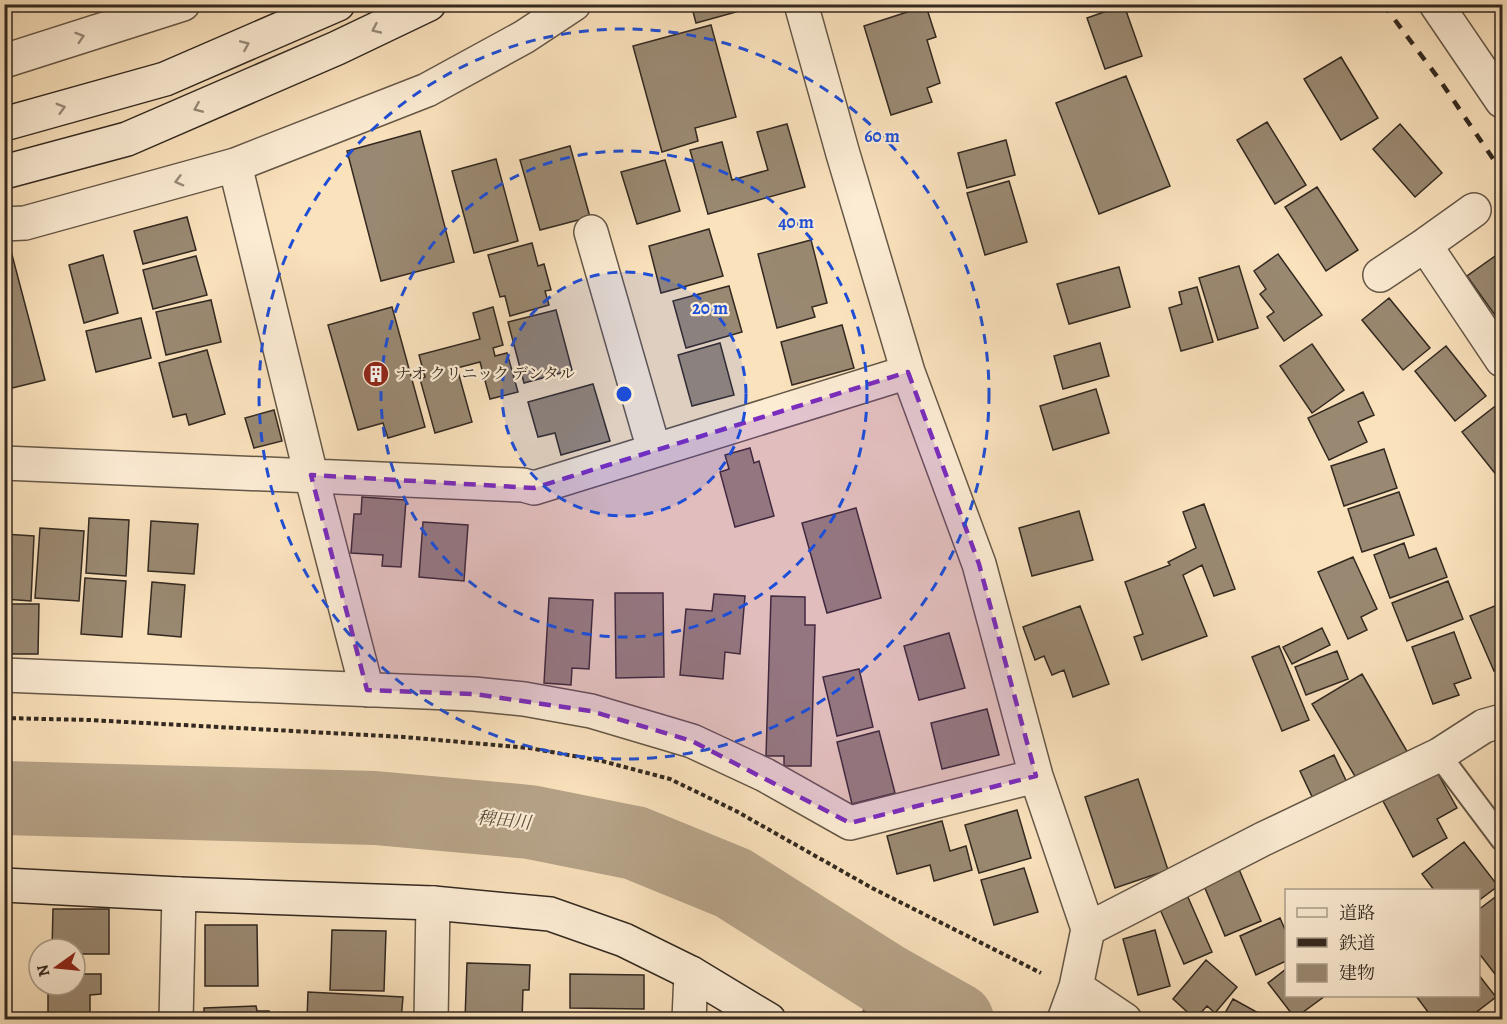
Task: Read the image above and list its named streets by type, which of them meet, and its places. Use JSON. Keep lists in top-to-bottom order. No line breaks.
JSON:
{"water":["稗田川"],"places":{"building":["ナオ クリニック デンタル"]},"legend":["道路","鉄道","建物"],"north":"left","rings":["60 m","40 m","20 m"]}
